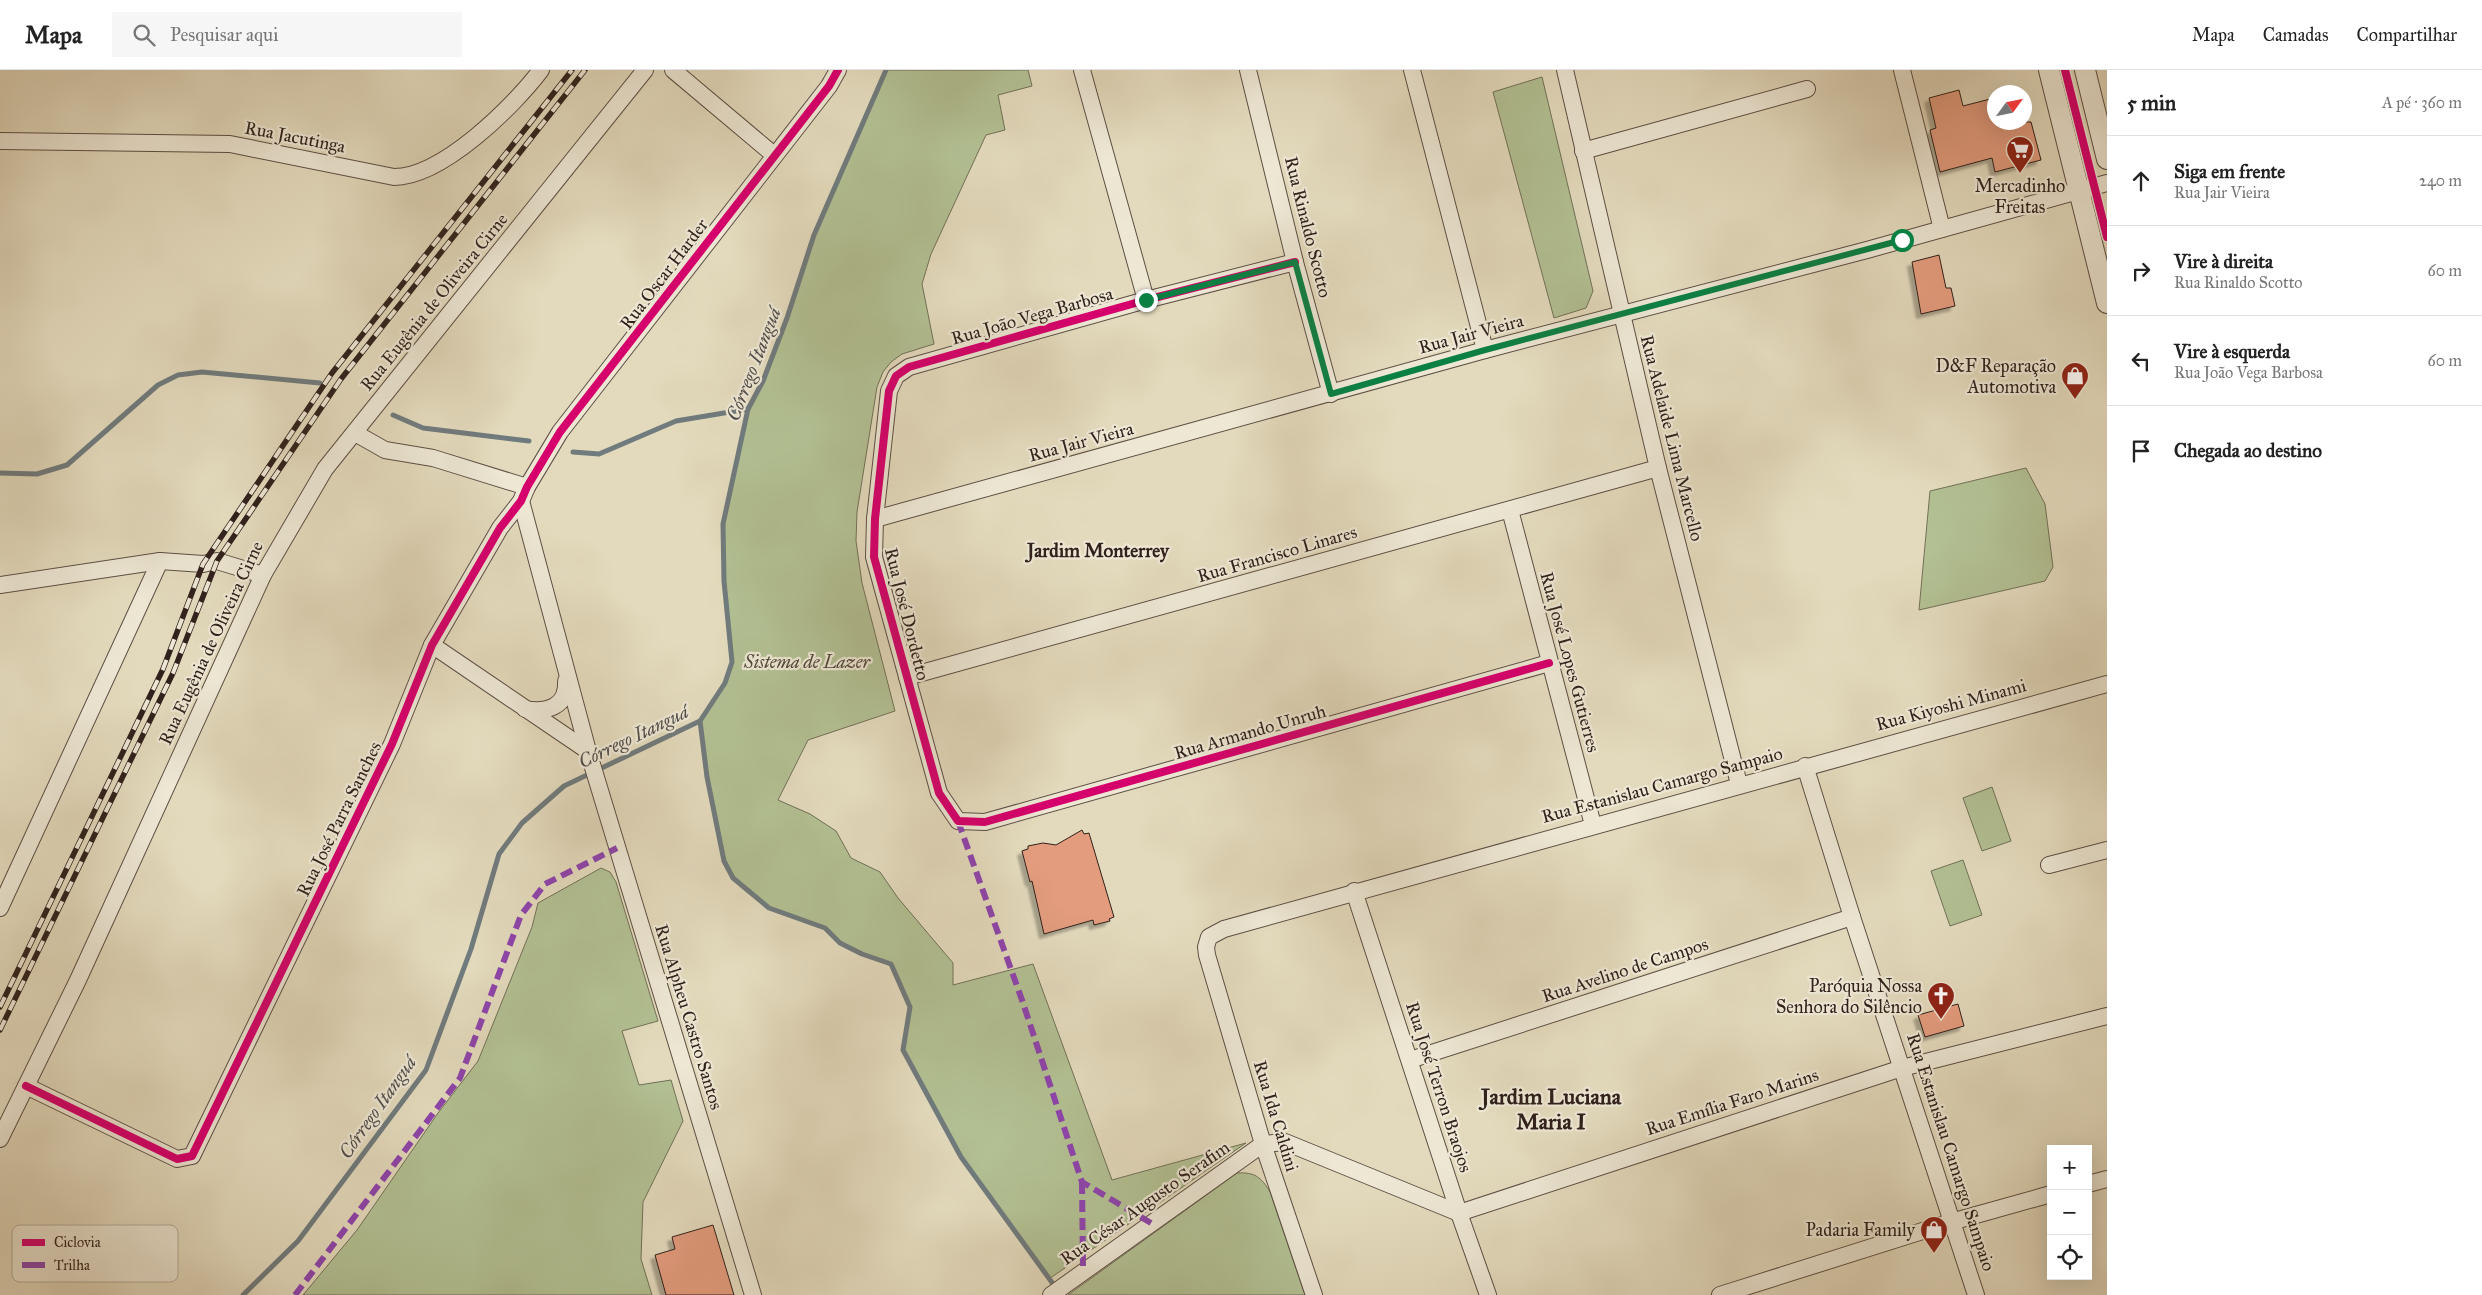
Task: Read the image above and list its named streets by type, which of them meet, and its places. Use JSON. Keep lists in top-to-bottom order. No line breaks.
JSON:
{"streets":{"street":["Rua Jacutinga","Rua Rinaldo Scotto","Rua Oscar Harder","Rua Eugênia de Oliveira Cirne","Rua João Vega Barbosa","Rua Jair Vieira","Rua Adelaide Lima Marcello","Rua Francisco Linares","Rua José Dordetto","Rua José Lopes Gutierres","Rua Kiyoshi Minami","Rua Armando Unruh","Rua Estanislau Camargo Sampaio","Rua José Parra Sanches","Rua Avelino de Campos","Rua Alpheu Castro Santos","Rua José Terron Braojos","Rua Emília Faro Marins","Rua Ida Caldini","Rua César Augusto Serafim"]},"crossings":[["Rua Rinaldo Scotto","Rua João Vega Barbosa"],["Rua Rinaldo Scotto","Rua Jair Vieira"],["Rua Oscar Harder","Rua José Parra Sanches"],["Rua Oscar Harder","Rua Alpheu Castro Santos"],["Rua Eugênia de Oliveira Cirne","Rua José Parra Sanches"],["Rua João Vega Barbosa","Rua José Dordetto"],["Rua Jair Vieira","Rua Adelaide Lima Marcello"],["Rua Jair Vieira","Rua José Dordetto"],["Rua Adelaide Lima Marcello","Rua Francisco Linares"],["Rua Adelaide Lima Marcello","Rua Estanislau Camargo Sampaio"],["Rua Francisco Linares","Rua José Dordetto"],["Rua Francisco Linares","Rua José Lopes Gutierres"],["Rua José Dordetto","Rua Armando Unruh"],["Rua José Lopes Gutierres","Rua Armando Unruh"],["Rua José Lopes Gutierres","Rua Estanislau Camargo Sampaio"],["Rua Kiyoshi Minami","Rua Estanislau Camargo Sampaio"],["Rua Estanislau Camargo Sampaio","Rua Avelino de Campos"],["Rua Estanislau Camargo Sampaio","Rua José Terron Braojos"],["Rua Estanislau Camargo Sampaio","Rua Emília Faro Marins"],["Rua Estanislau Camargo Sampaio","Rua Ida Caldini"],["Rua José Parra Sanches","Rua Alpheu Castro Santos"],["Rua Avelino de Campos","Rua José Terron Braojos"],["Rua José Terron Braojos","Rua Emília Faro Marins"],["Rua Ida Caldini","Rua César Augusto Serafim"]],"districts":["Jardim Monterrey","Jardim Luciana Maria I"],"water":["Córrego Itanguá"],"parks":["Sistema de Lazer"],"places":{"supermarket":["Mercadinho Freitas"],"shop":["D&F Reparação Automotiva","Padaria Family"],"church":["Paróquia Nossa Senhora do Silêncio"]},"legend":["Ciclovia","Trilha"],"north":"top right","page":{"header":"Mapa","search":"Pesquisar aqui","nav":["Mapa","Camadas","Compartilhar"],"heading":["5 min","A pé · 360 m"],"list":[["Siga em frente","Rua Jair Vieira","240 m"],["Vire à direita","Rua Rinaldo Scotto","60 m"],["Vire à esquerda","Rua João Vega Barbosa","60 m"],"Chegada ao destino"],"map_buttons":["+","−"]}}
